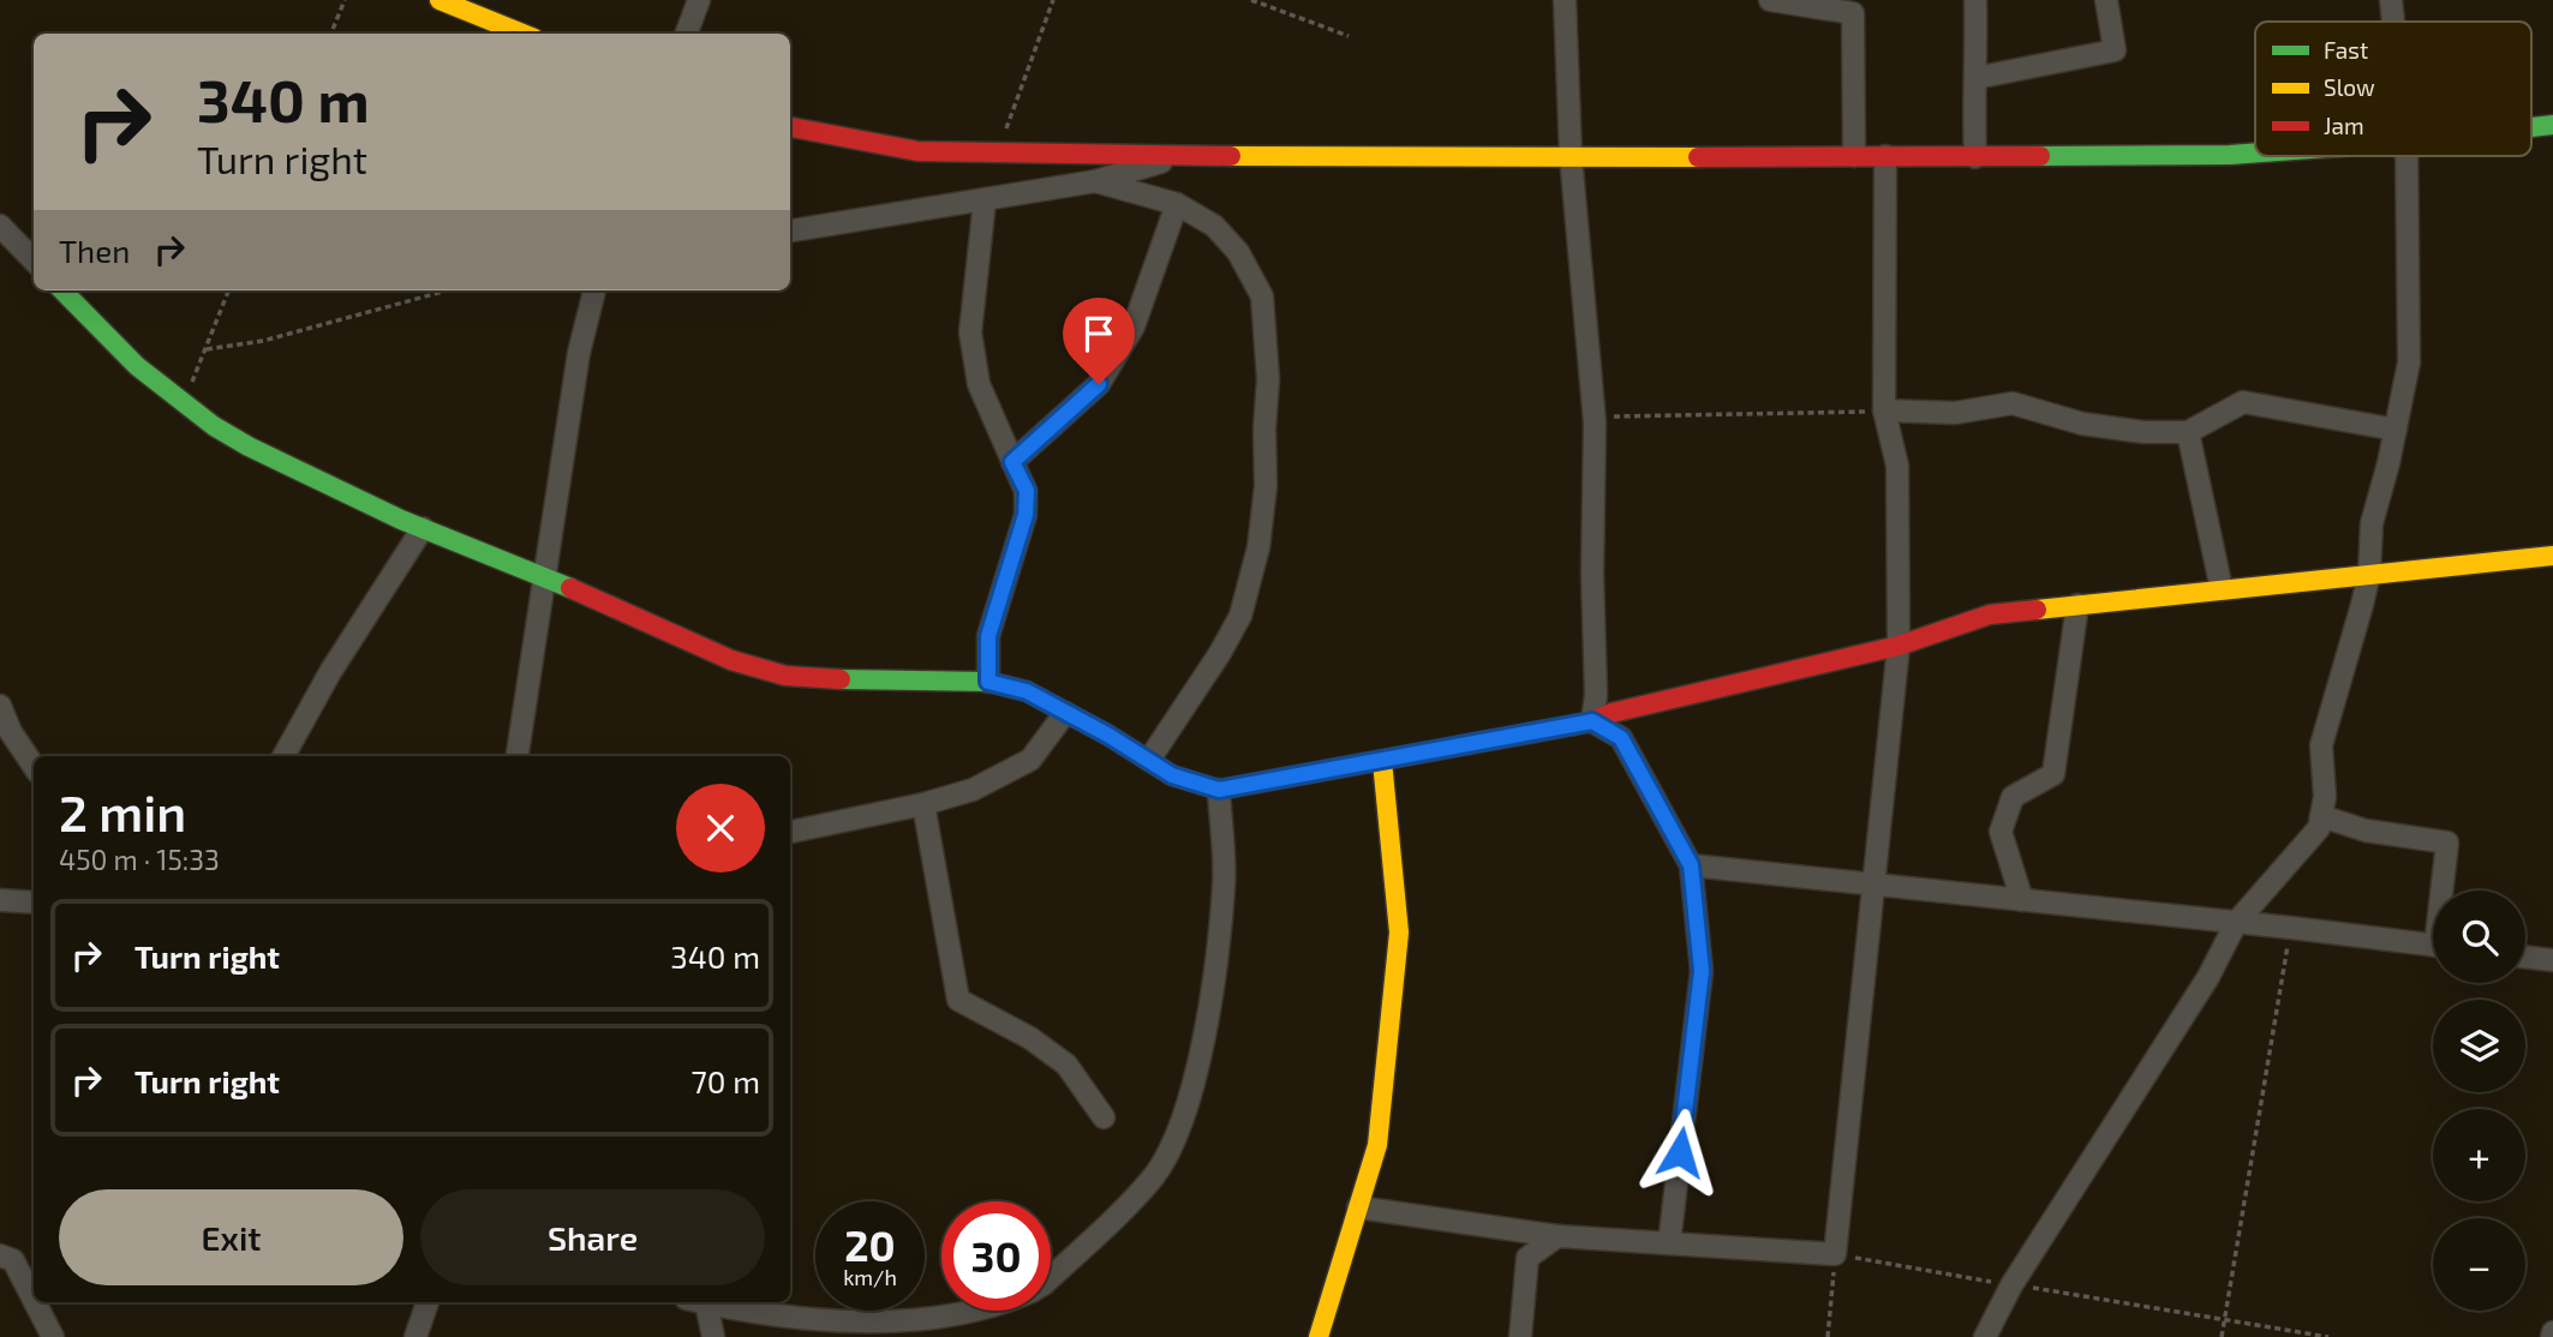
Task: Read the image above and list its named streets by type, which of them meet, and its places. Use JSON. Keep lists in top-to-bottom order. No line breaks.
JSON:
{"legend":["Fast","Slow","Jam"],"page":{"turn":["340 m","Turn right"],"then":"Then","heading":["2 min","450 m · 15:33"],"map_buttons":["+","−"],"list":[{"name":"Turn right","value":"340 m"},{"name":"Turn right","value":"70 m"}],"buttons":["Exit","Share"],"speed":"20 km/h","limit":"30"}}
